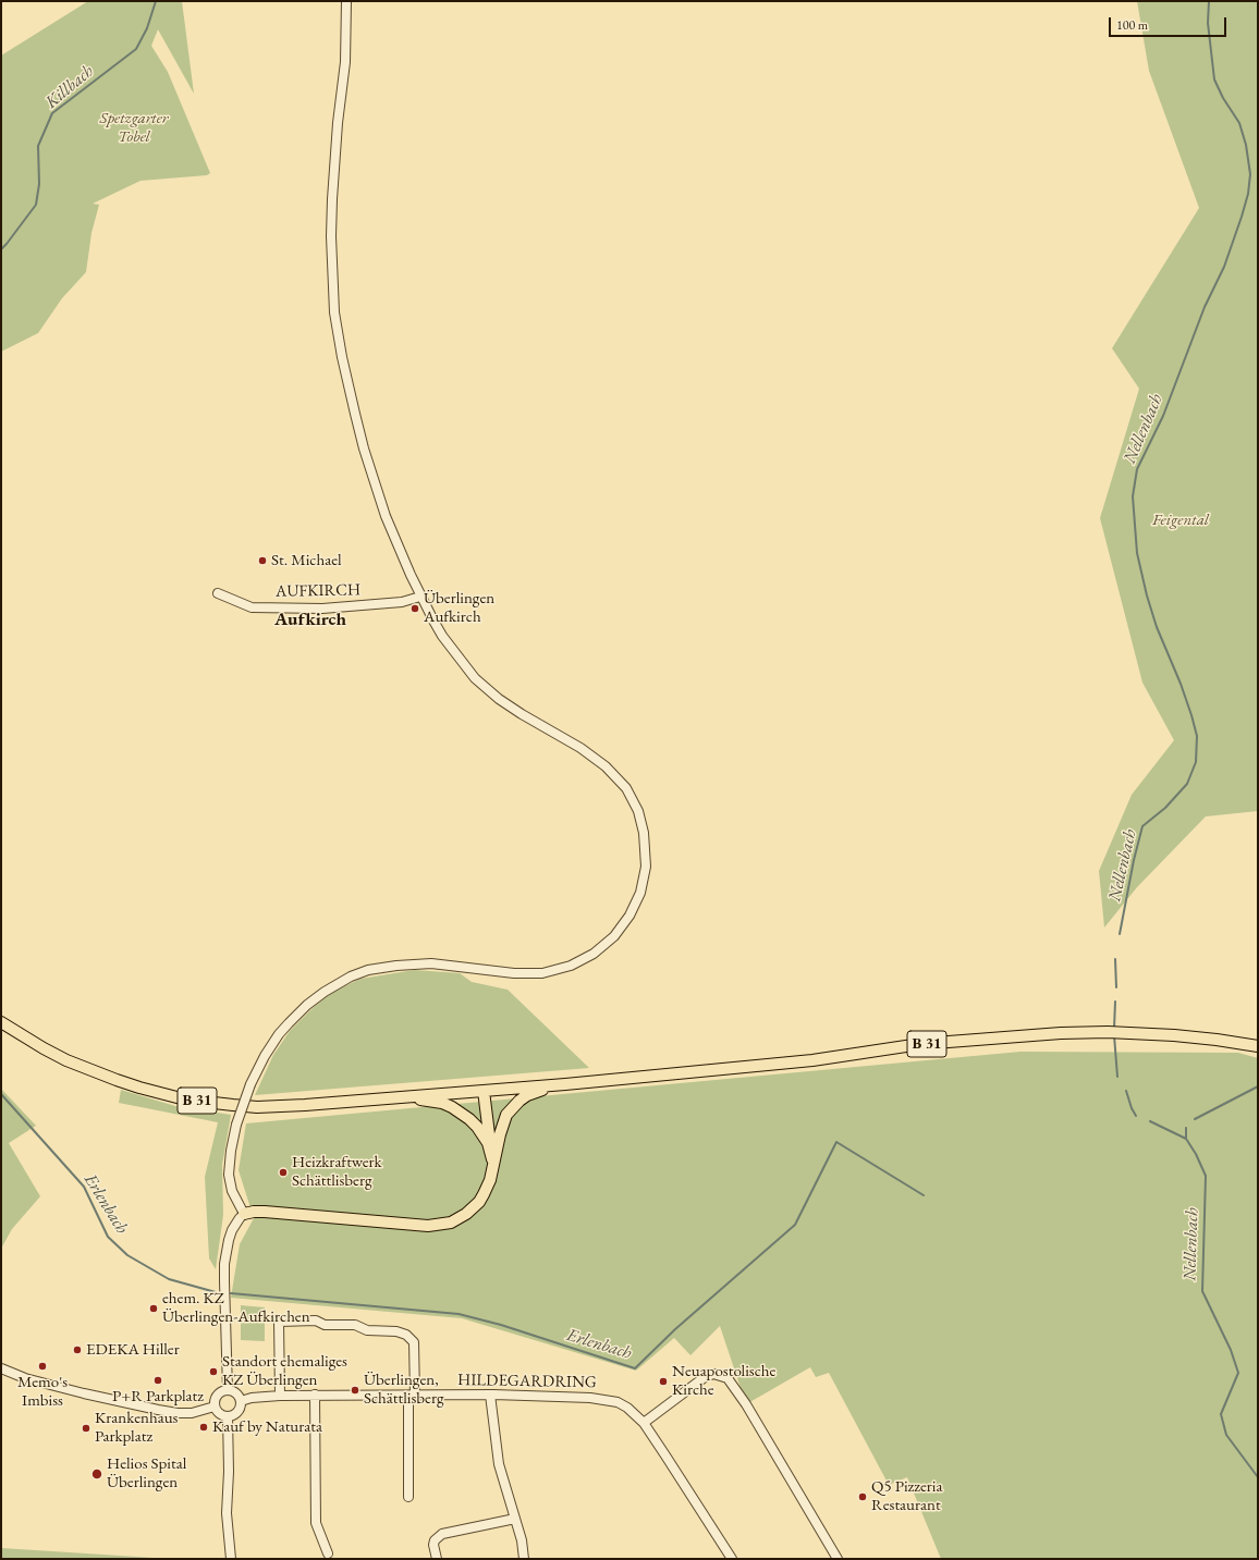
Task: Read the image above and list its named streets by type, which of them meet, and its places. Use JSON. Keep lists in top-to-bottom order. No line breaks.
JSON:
{"streets":{"main road":["B 31"],"street":["AUFKIRCH","HILDEGARDRING"]},"districts":["Aufkirch"],"water":["Killbach","Nellenbach","Erlenbach"],"parks":["Spetzgarter Tobel","Feigental"],"places":["St. Michael","Überlingen Aufkirch","Heizkraftwerk Schättlisberg","ehem. KZ Überlingen-Aufkirchen","EDEKA Hiller","Memo's Imbiss","Standort ehemaliges KZ Überlingen","P+R Parkplatz","Neuapostolische Kirche","Überlingen, Schättlisberg","Kauf by Naturata","Krankenhaus Parkplatz","Helios Spital Überlingen","Q5 Pizzeria Restaurant"],"scale_bar":"100 m"}
